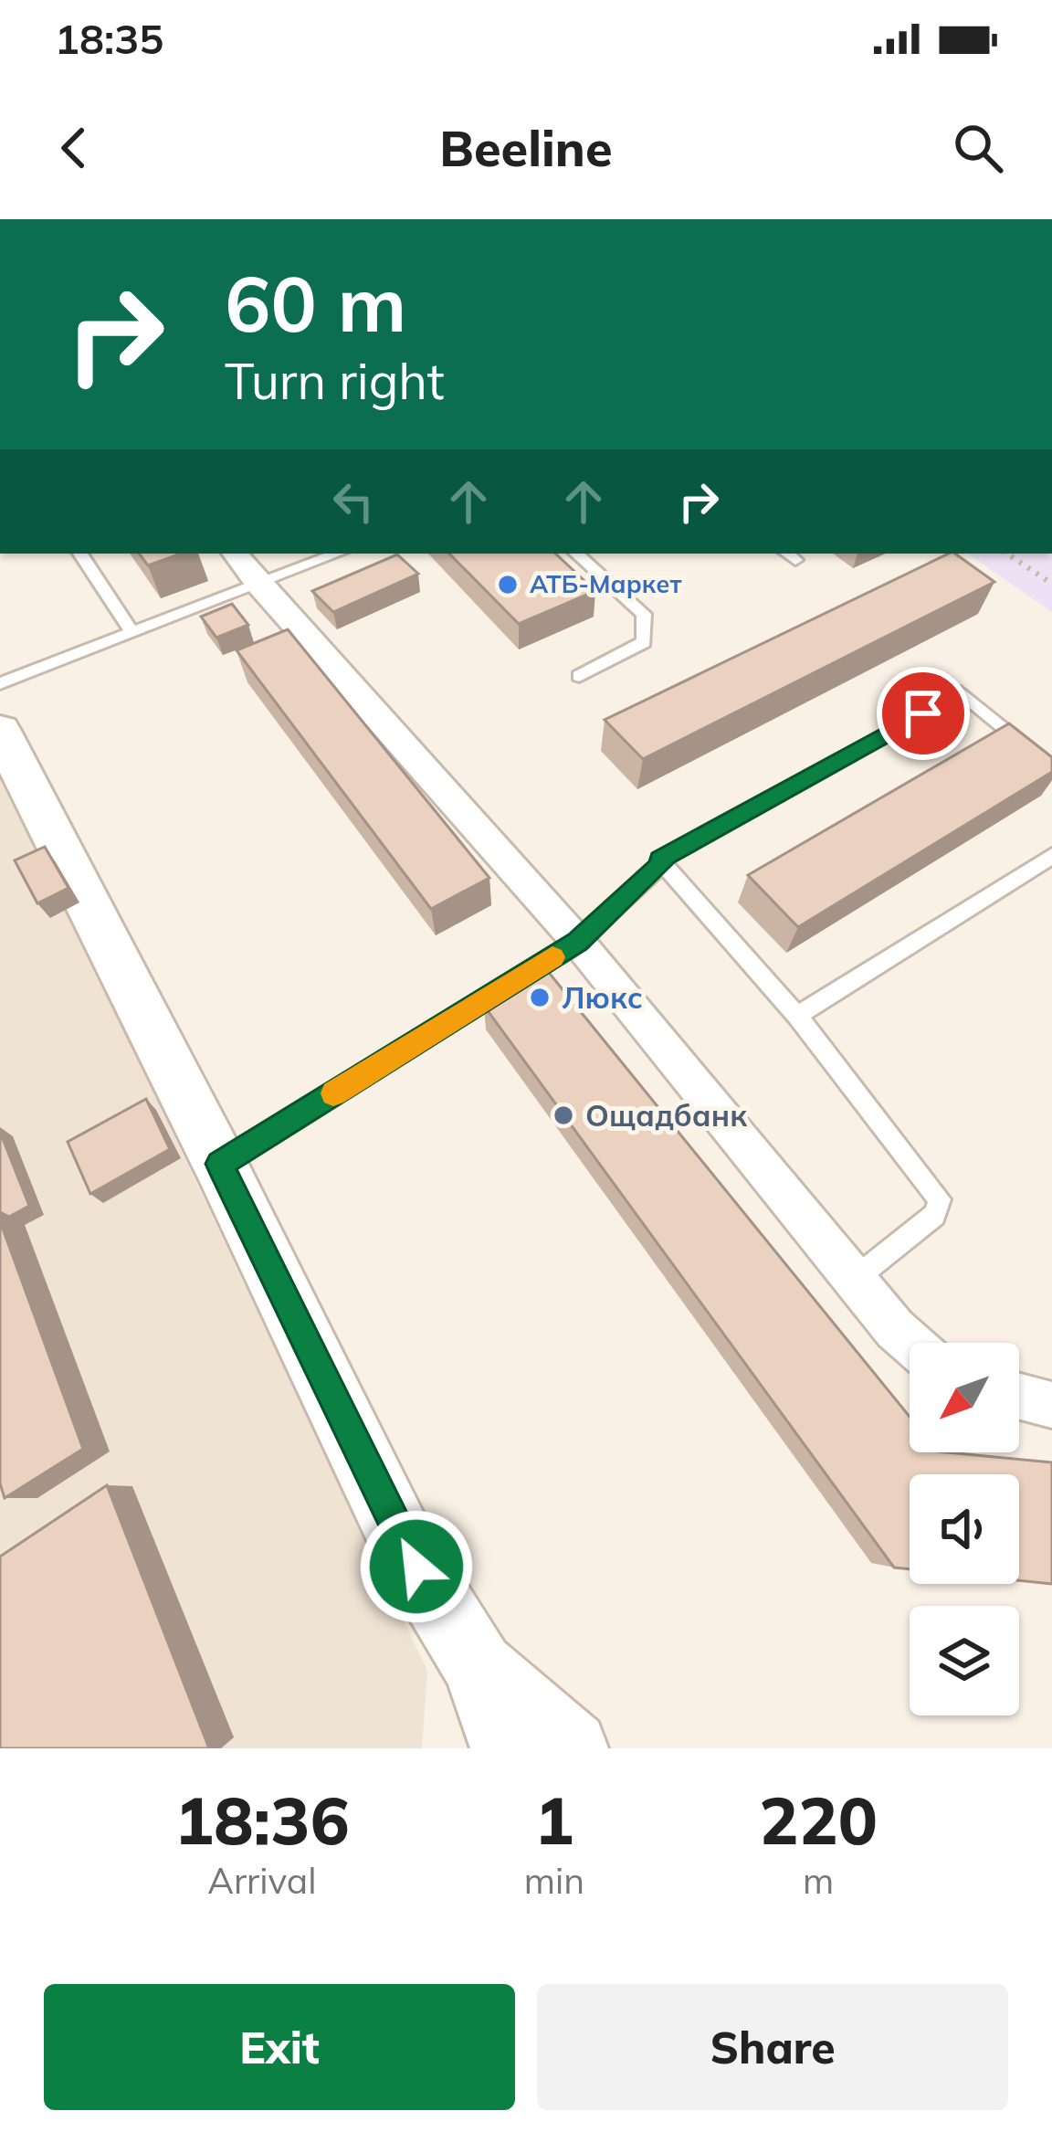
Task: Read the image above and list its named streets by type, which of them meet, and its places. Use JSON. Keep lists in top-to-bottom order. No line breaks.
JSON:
{"places":["АТБ-Маркет","Люкс","Ощадбанк"],"north":"bottom left","page":{"status":"18:35","header":"Beeline","turn":["60 m","Turn right"],"eta":["18:36","Arrival","1","min","220","m"],"buttons":["Exit","Share"]}}
